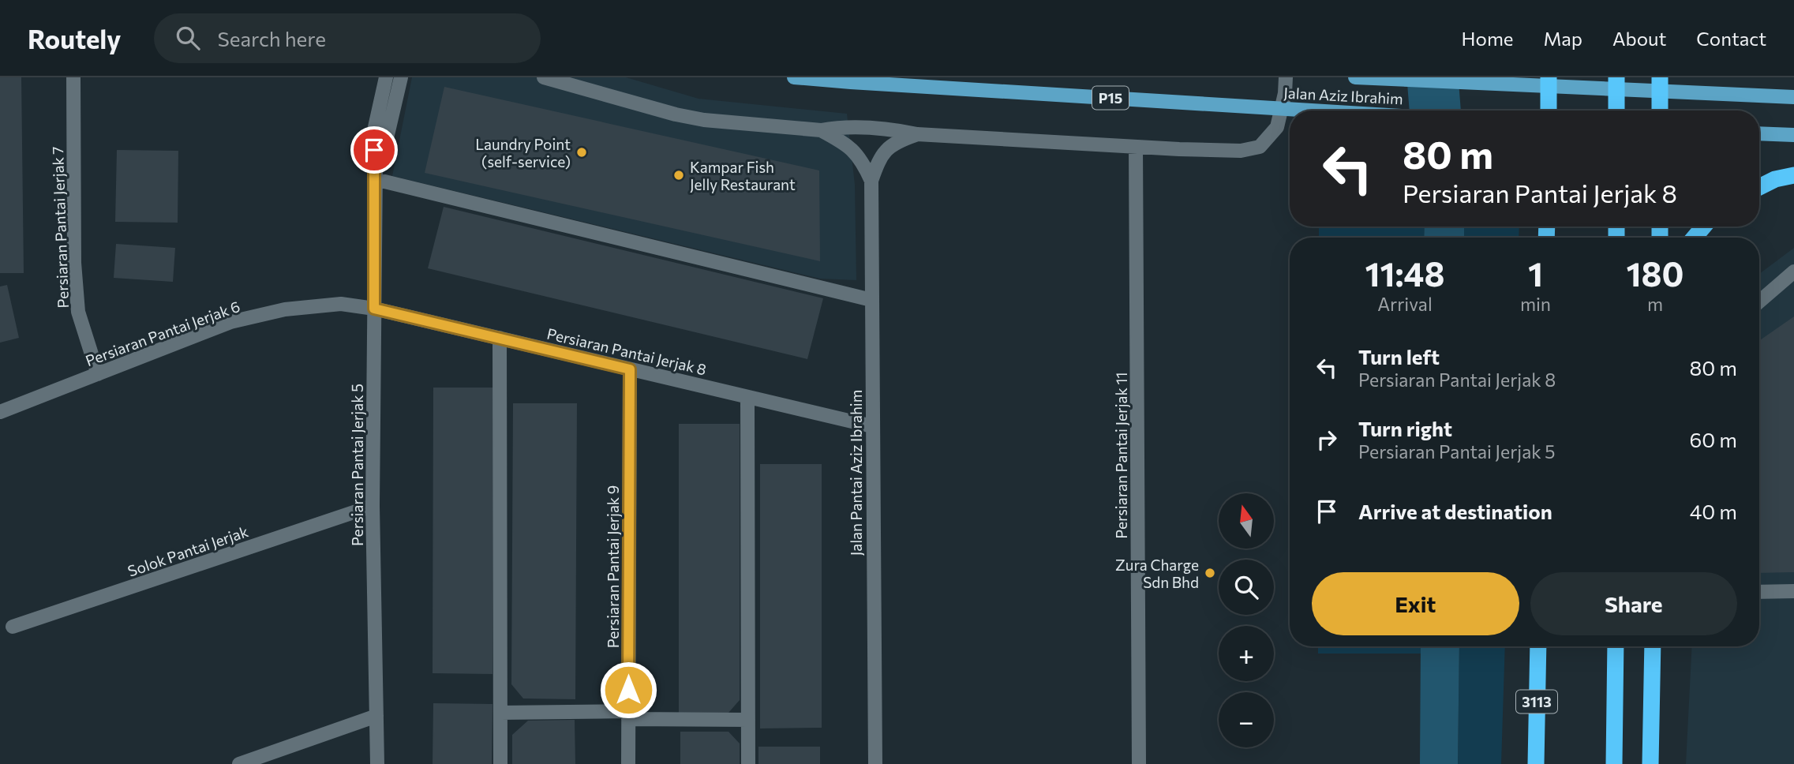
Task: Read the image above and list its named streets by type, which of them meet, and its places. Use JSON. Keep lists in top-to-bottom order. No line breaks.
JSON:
{"streets":{"highway":["3113"],"main road":["Jalan Aziz Ibrahim","P15"],"street":["Persiaran Pantai Jerjak 7","Persiaran Pantai Jerjak 6","Persiaran Pantai Jerjak 8","Persiaran Pantai Jerjak 11","Persiaran Pantai Jerjak 5","Jalan Pantai Aziz Ibrahim","Solok Pantai Jerjak","Persiaran Pantai Jerjak 9"]},"crossings":[["Persiaran Pantai Jerjak 7","Persiaran Pantai Jerjak 6"],["Persiaran Pantai Jerjak 6","Persiaran Pantai Jerjak 8"],["Persiaran Pantai Jerjak 6","Persiaran Pantai Jerjak 5"],["Persiaran Pantai Jerjak 8","Persiaran Pantai Jerjak 5"],["Persiaran Pantai Jerjak 8","Jalan Pantai Aziz Ibrahim"],["Persiaran Pantai Jerjak 8","Persiaran Pantai Jerjak 9"],["Persiaran Pantai Jerjak 5","Solok Pantai Jerjak"]],"places":["Laundry Point (self-service)","Kampar Fish Jelly Restaurant","Zura Charge Sdn Bhd"],"north":"top","page":{"header":"Routely","search":"Search here","nav":["Home","Map","About","Contact"],"turn":["80 m","Persiaran Pantai Jerjak 8"],"eta":["11:48","Arrival","1","min","180","m"],"list":[{"name":"Turn left","note":"Persiaran Pantai Jerjak 8","value":"80 m"},{"name":"Turn right","note":"Persiaran Pantai Jerjak 5","value":"60 m"},{"name":"Arrive at destination","value":"40 m"}],"map_buttons":["+","−"],"buttons":["Exit","Share"]}}
